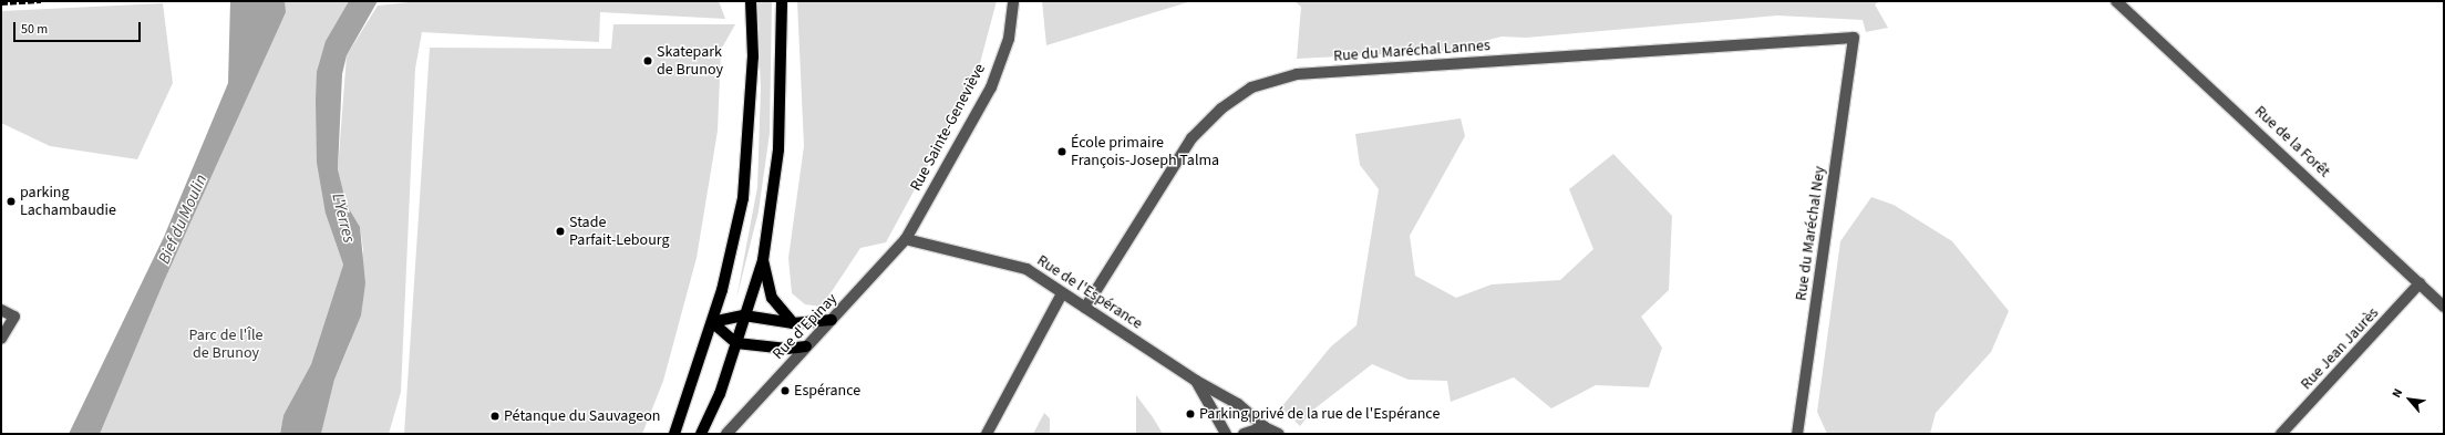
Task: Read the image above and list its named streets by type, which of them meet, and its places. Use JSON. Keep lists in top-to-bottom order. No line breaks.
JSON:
{"streets":{"street":["Rue du Maréchal Lannes","Rue Sainte-Geneviève","Rue de la Forêt","Rue du Maréchal Ney","Rue de l'Espérance","Rue d'Epinay","Rue Jean Jaurès"]},"crossings":[["Rue du Maréchal Lannes","Rue du Maréchal Ney"],["Rue du Maréchal Lannes","Rue de l'Espérance"],["Rue Sainte-Geneviève","Rue de l'Espérance"],["Rue Sainte-Geneviève","Rue d'Epinay"],["Rue de la Forêt","Rue Jean Jaurès"],["Rue de l'Espérance","Rue d'Epinay"]],"water":["L'Yerres","Bief du Moulin"],"parks":["Parc de l'Île de Brunoy"],"places":["Skatepark de Brunoy","École primaire François-Joseph Talma","parking Lachambaudie","Stade Parfait-Lebourg","Espérance","Parking privé de la rue de l'Espérance","Pétanque du Sauvageon"],"scale_bar":"50 m","north":"top left"}
